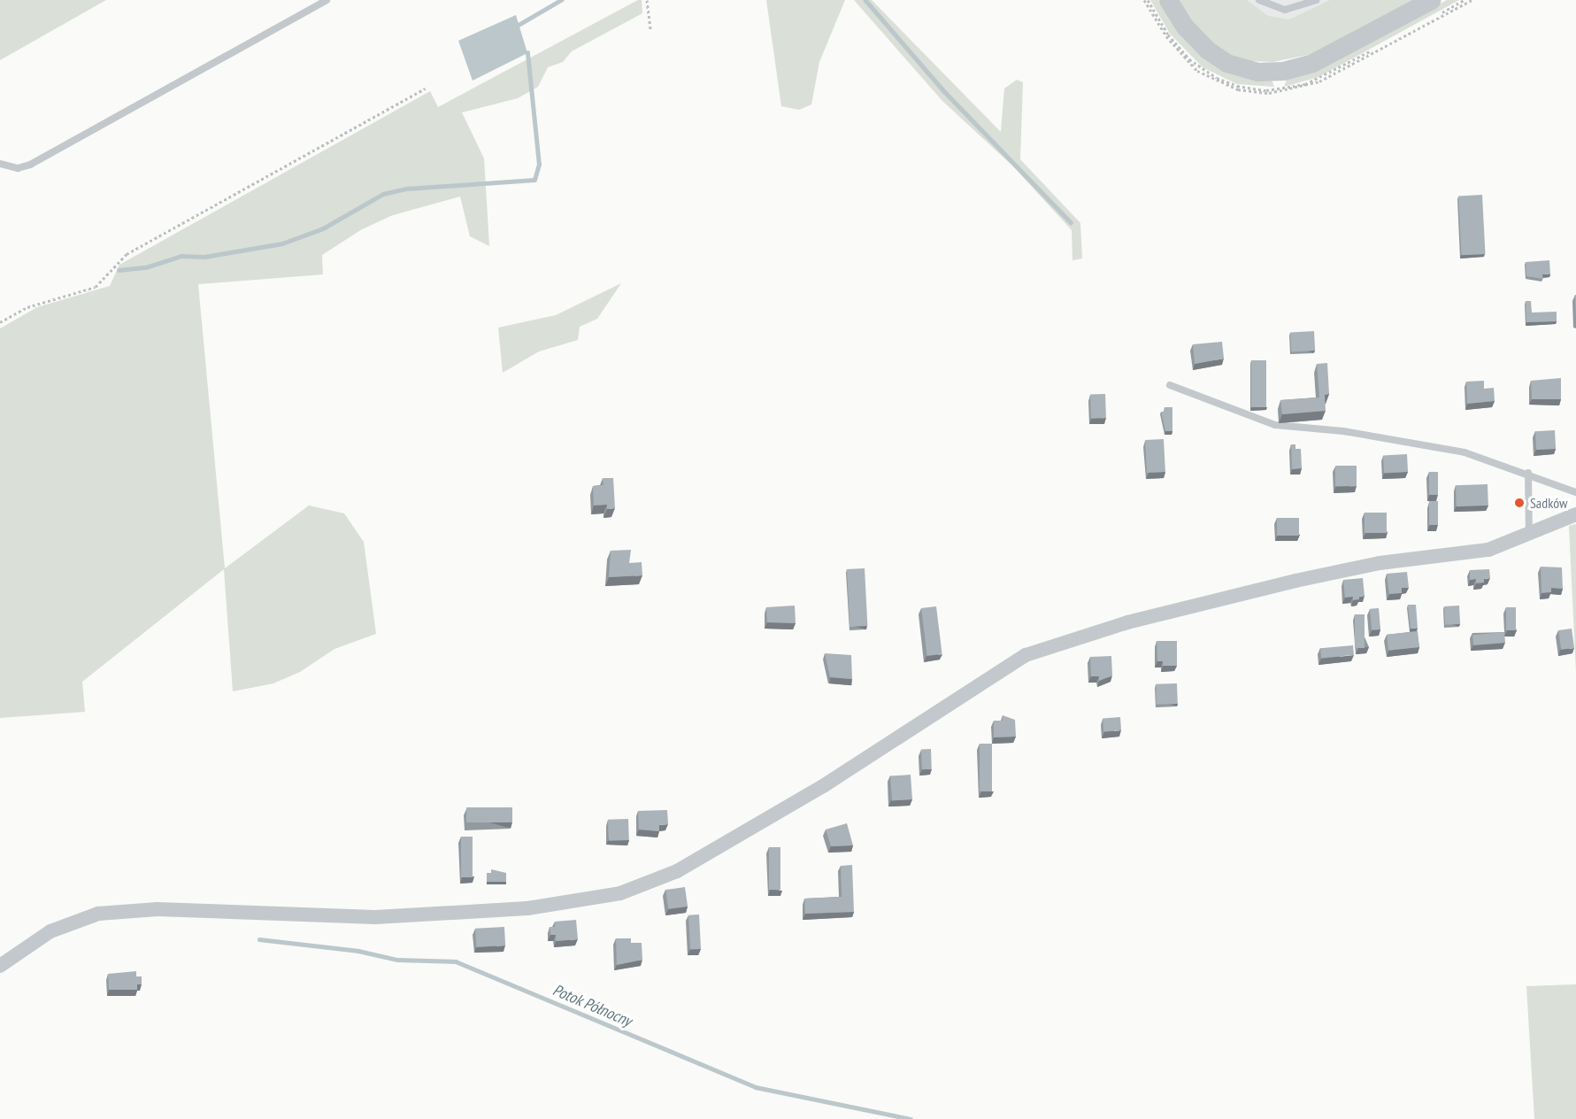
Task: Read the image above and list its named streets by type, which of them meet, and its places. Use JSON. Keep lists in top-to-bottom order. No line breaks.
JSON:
{"water":["Potok Północny"],"places":["Sadków"]}
